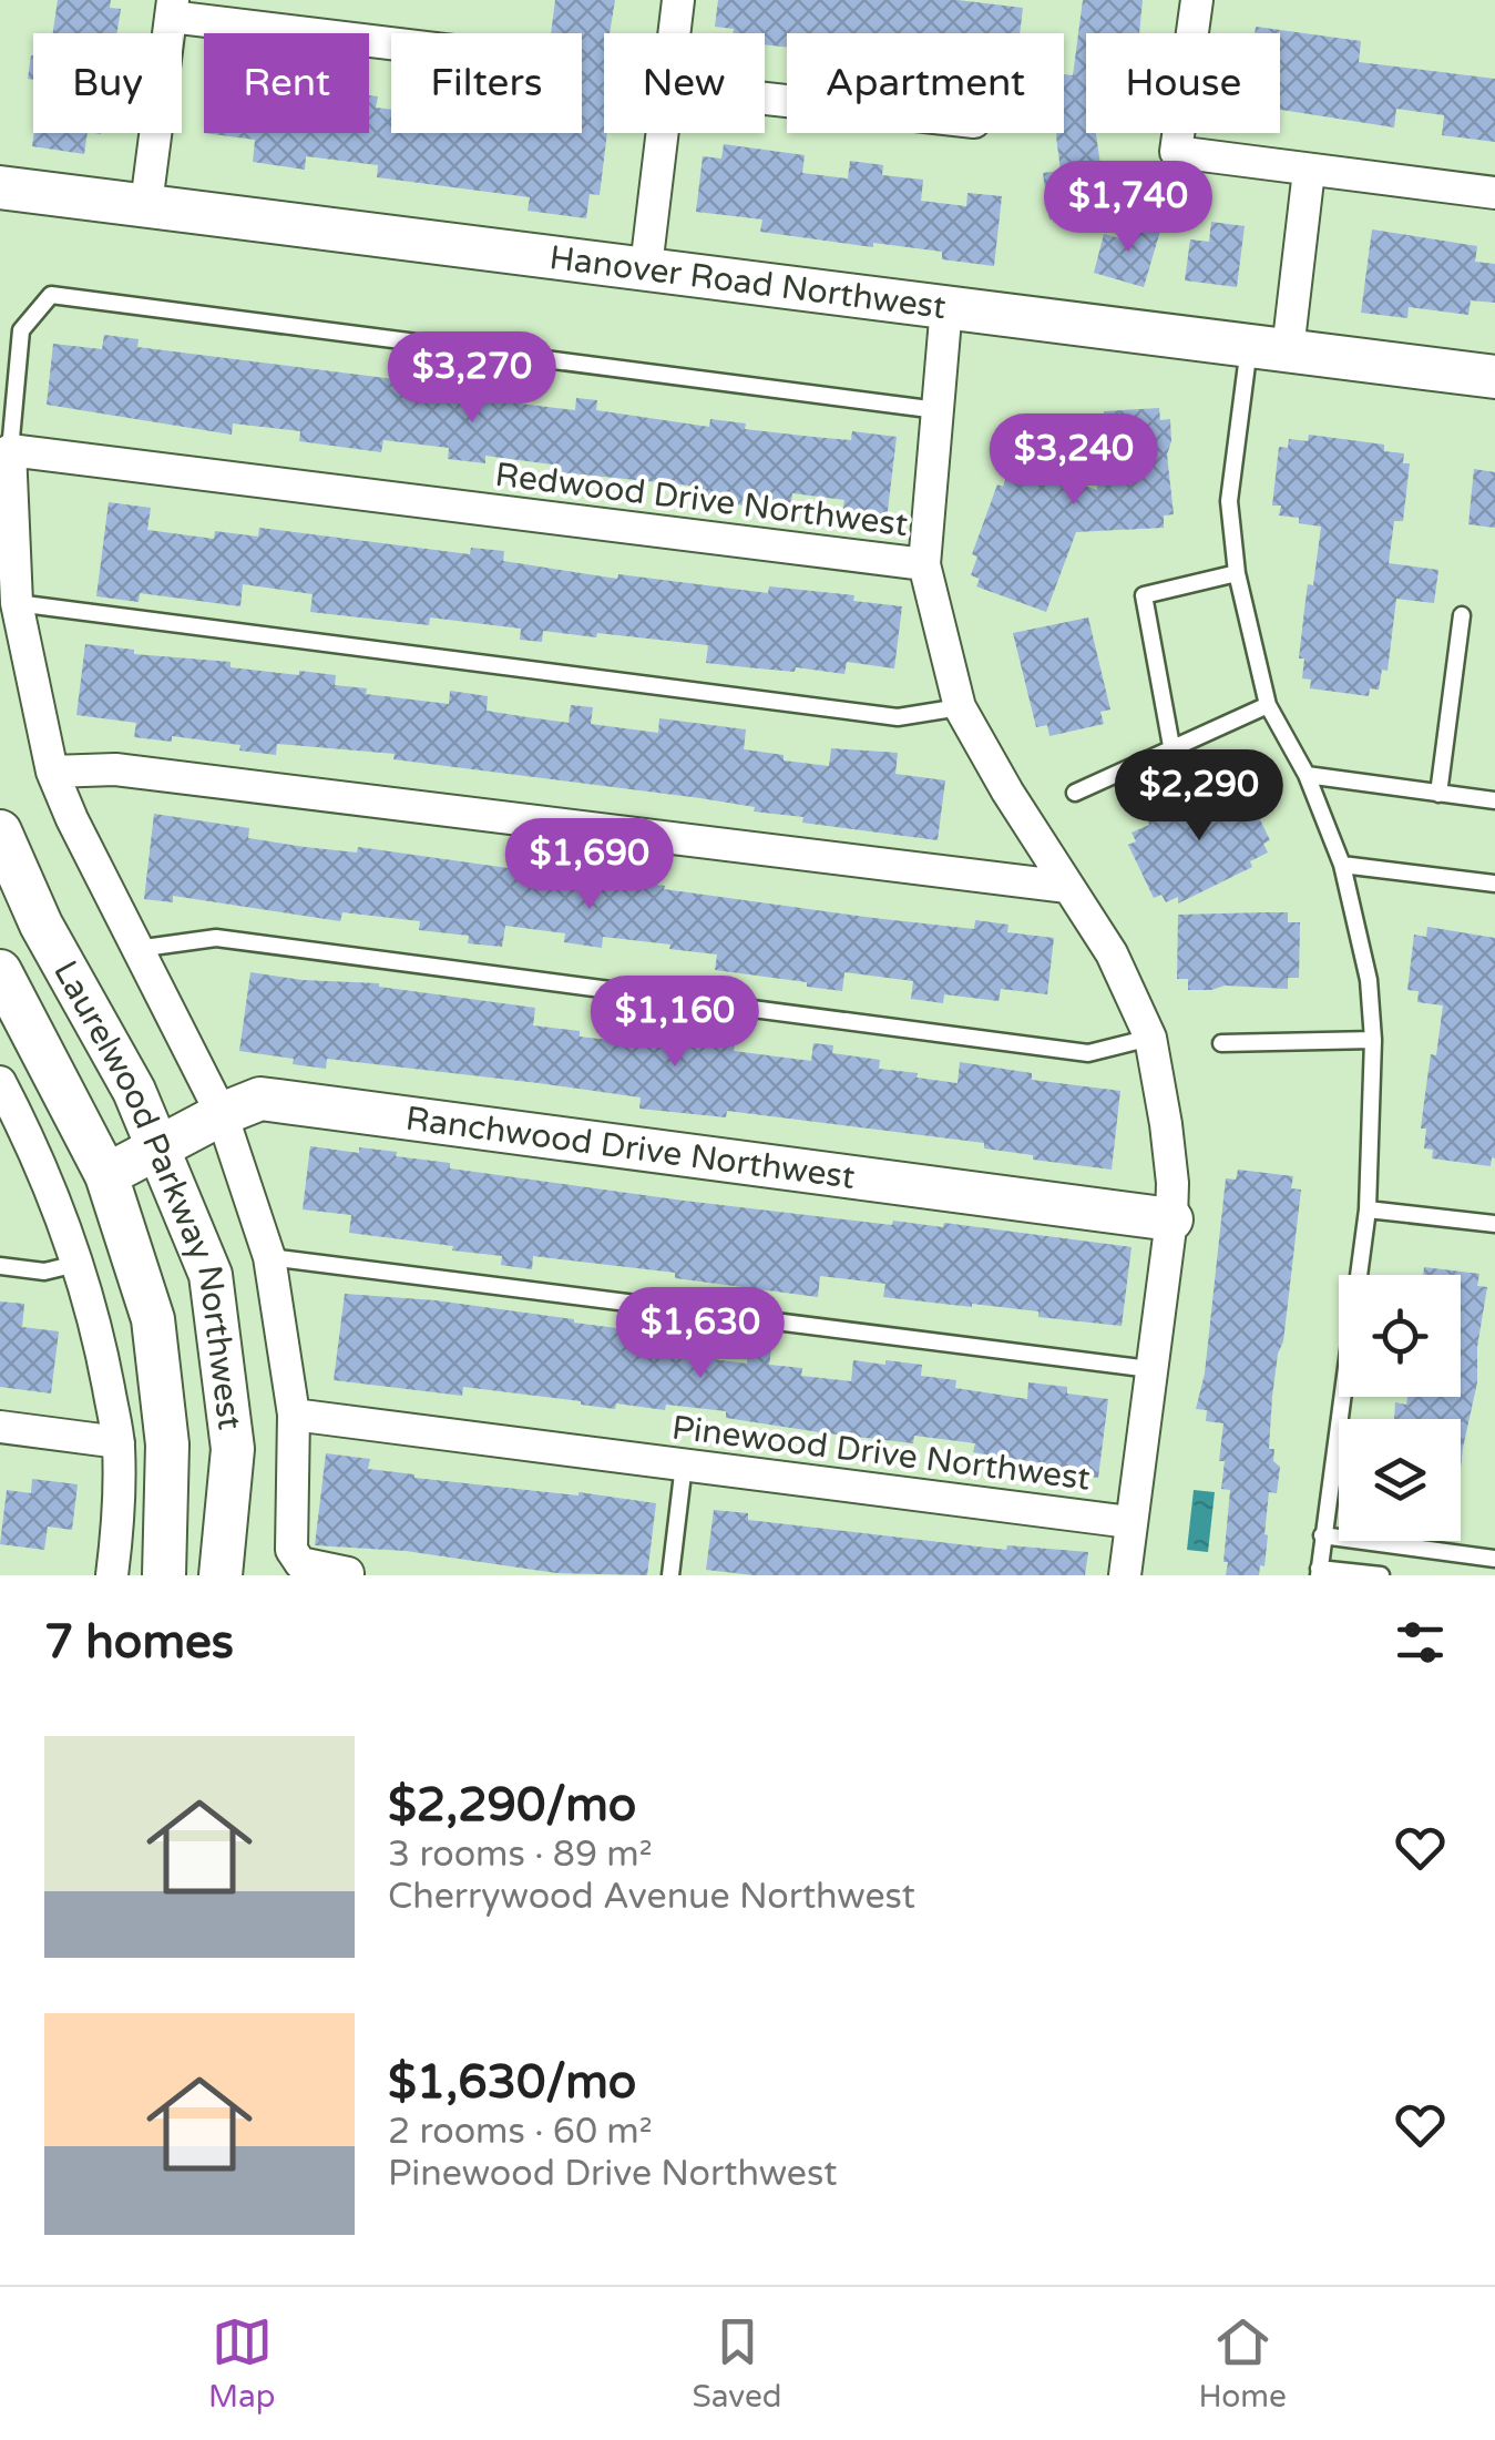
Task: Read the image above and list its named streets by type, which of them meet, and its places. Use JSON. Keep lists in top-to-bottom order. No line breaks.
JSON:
{"streets":{"street":["Hanover Road Northwest","Redwood Drive Northwest","Ranchwood Drive Northwest","Laurelwood Parkway Northwest","Pinewood Drive Northwest"]},"crossings":[["Ranchwood Drive Northwest","Laurelwood Parkway Northwest"]],"page":{"chip":["Buy","Rent","Filters","New","Apartment","House"],"price":["$1,740","$3,270","$3,240","$2,290","$1,690","$1,160","$1,630"],"heading":"7 homes","list":[{"name":"$2,290/mo","note":"3 rooms · 89 m² · Cherrywood Avenue Northwest"},{"name":"$1,630/mo","note":"2 rooms · 60 m² · Pinewood Drive Northwest"}],"tabs":["Map","Saved","Home"]}}
